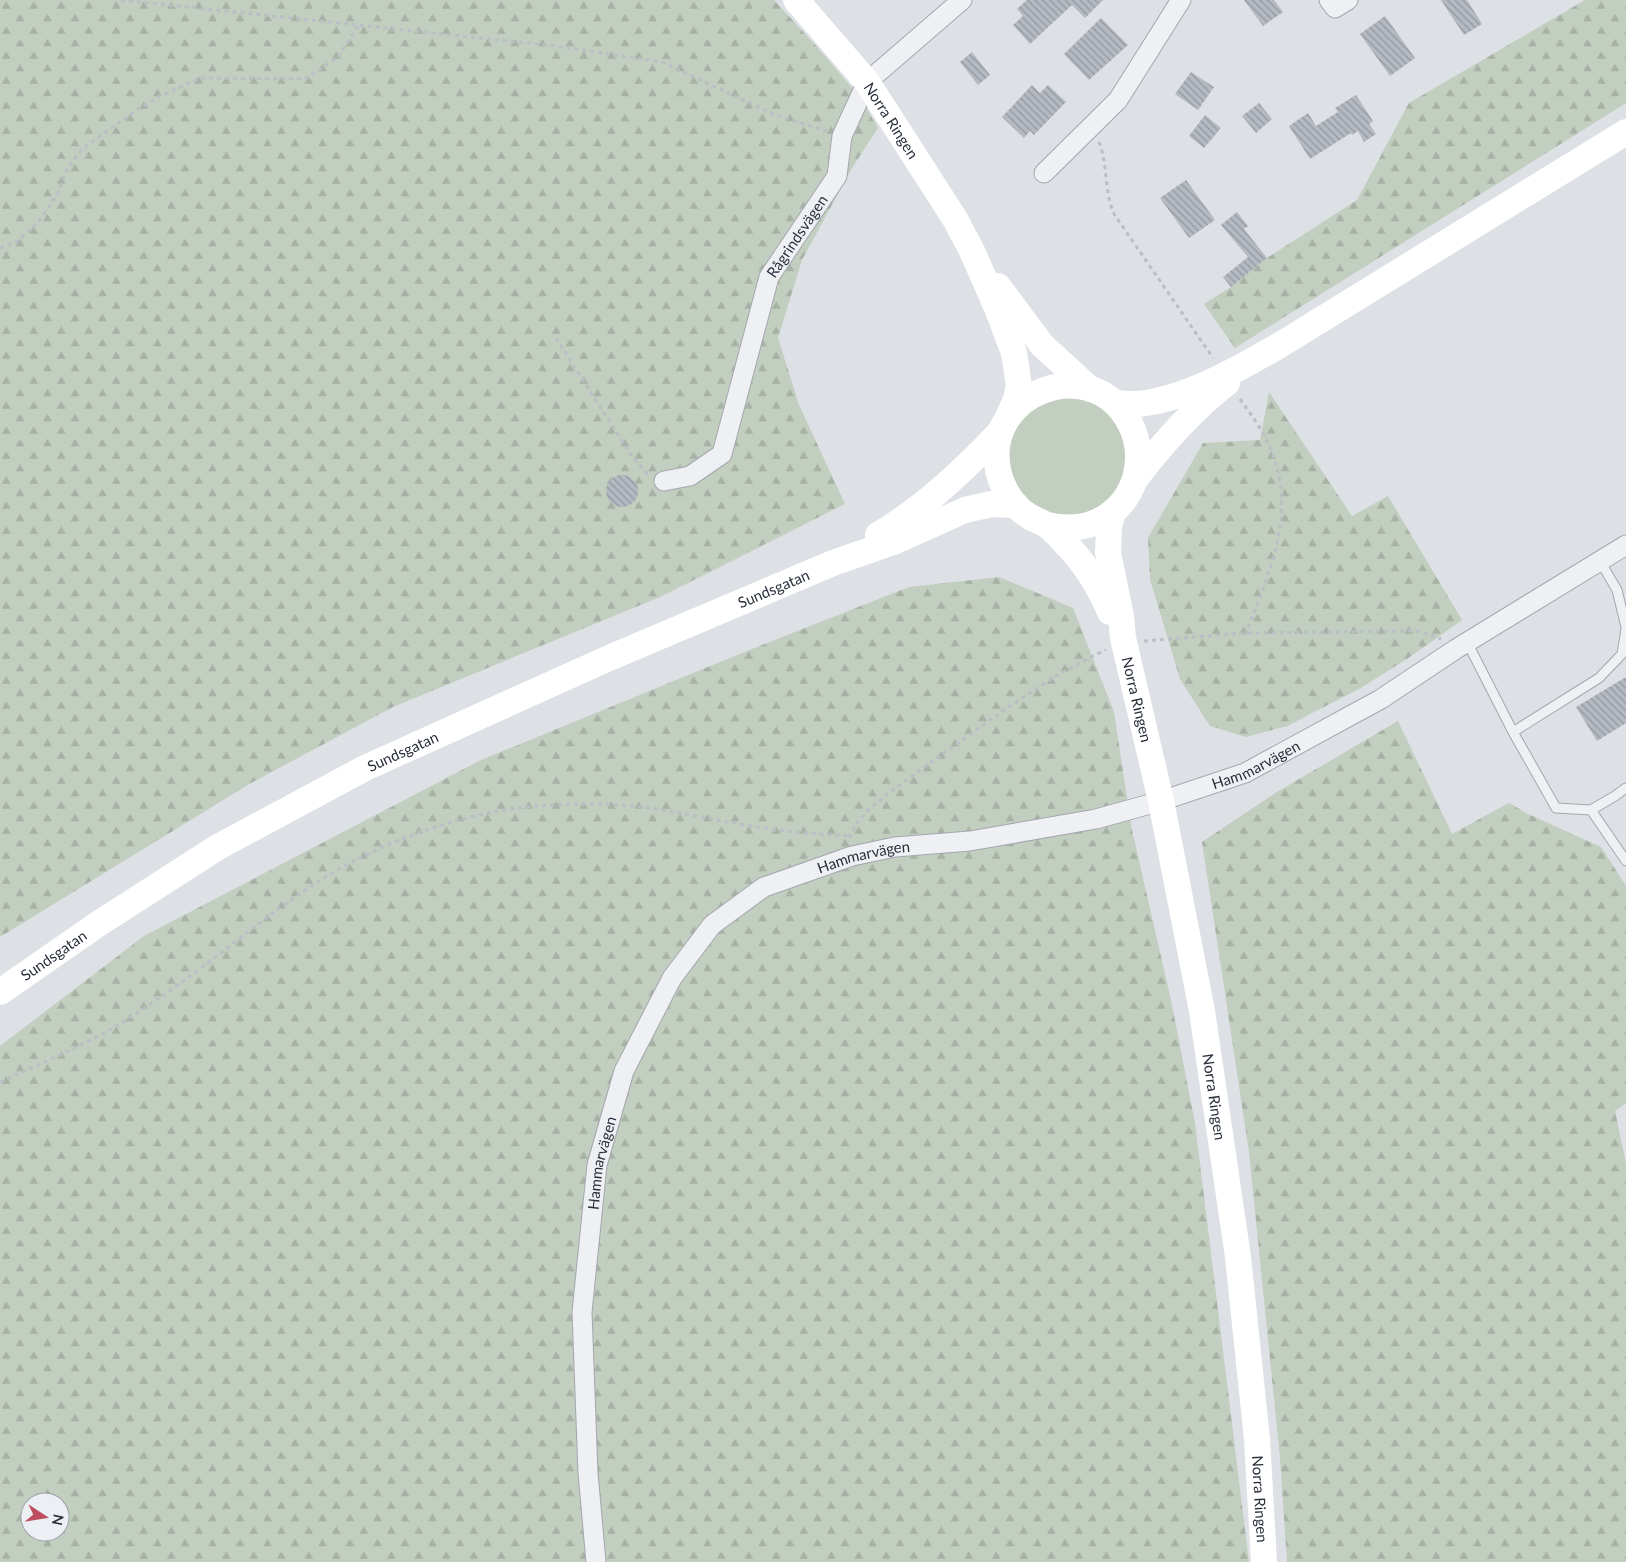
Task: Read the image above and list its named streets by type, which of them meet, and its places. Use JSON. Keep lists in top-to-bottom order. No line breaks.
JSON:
{"streets":{"main road":["Norra Ringen","Sundsgatan"],"street":["Rågrindsvägen","Hammarvägen"]},"crossings":[["Norra Ringen","Rågrindsvägen"],["Norra Ringen","Sundsgatan"],["Norra Ringen","Hammarvägen"]],"north":"right"}
